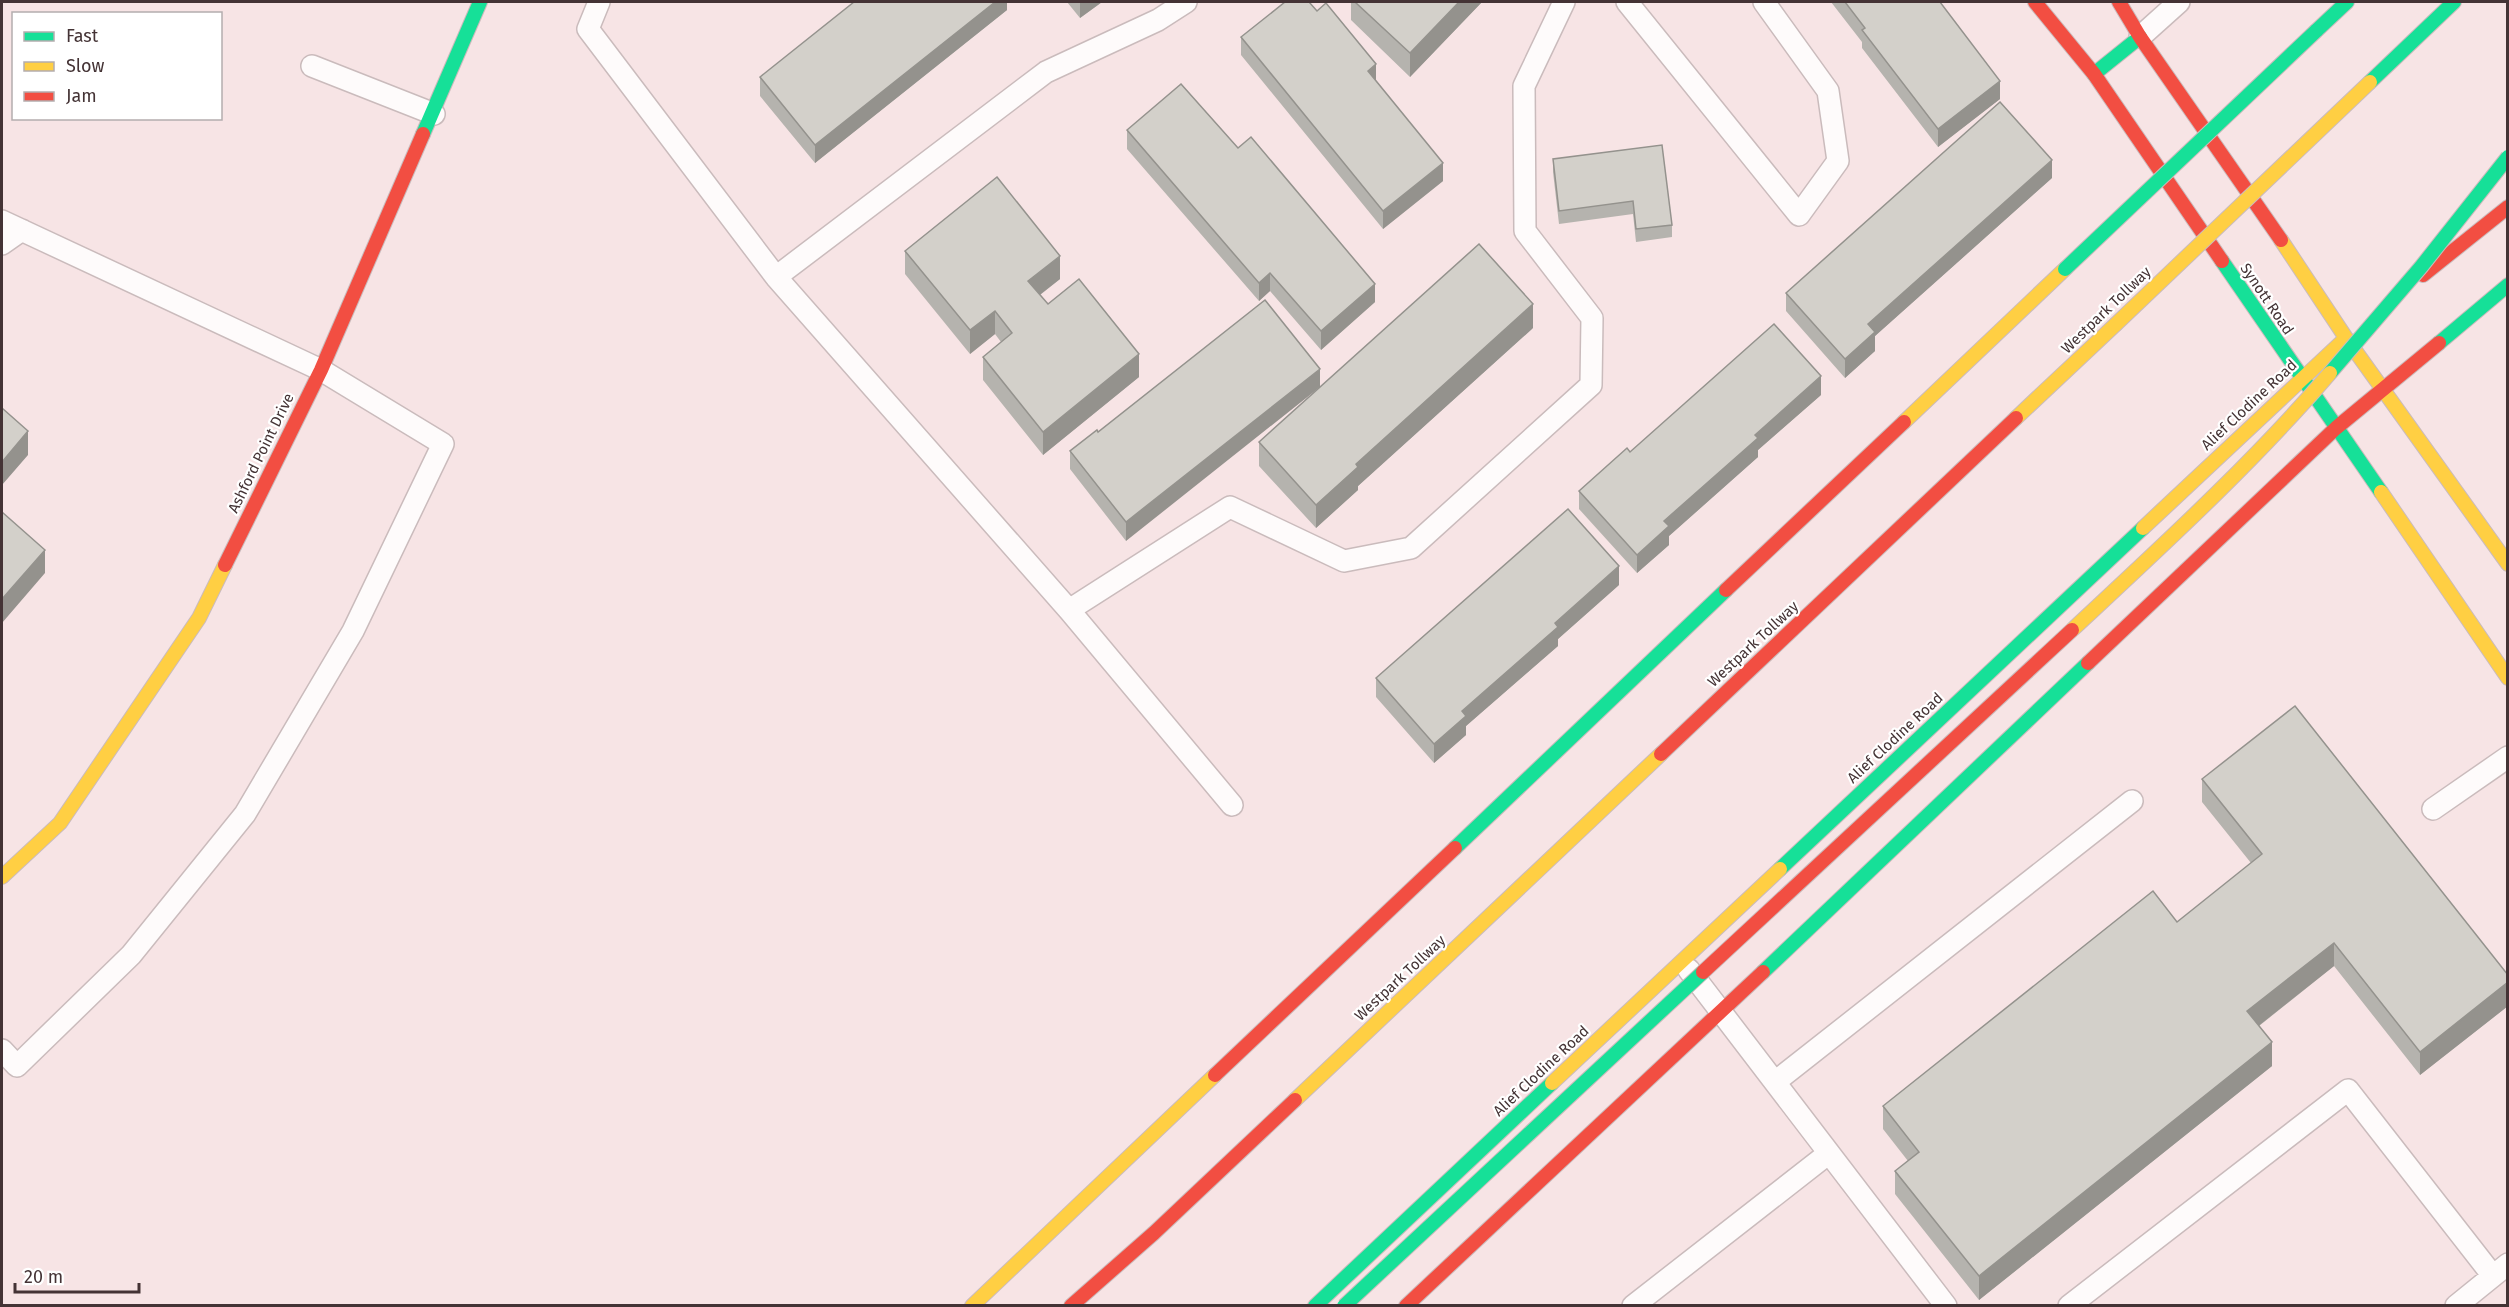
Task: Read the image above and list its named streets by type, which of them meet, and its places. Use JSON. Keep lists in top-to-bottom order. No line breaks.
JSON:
{"streets":{"main road":["Synott Road","Westpark Tollway","Alief Clodine Road","Ashford Point Drive"]},"crossings":[["Synott Road","Alief Clodine Road"]],"legend":["Fast","Slow","Jam"],"scale_bar":"20 m"}
